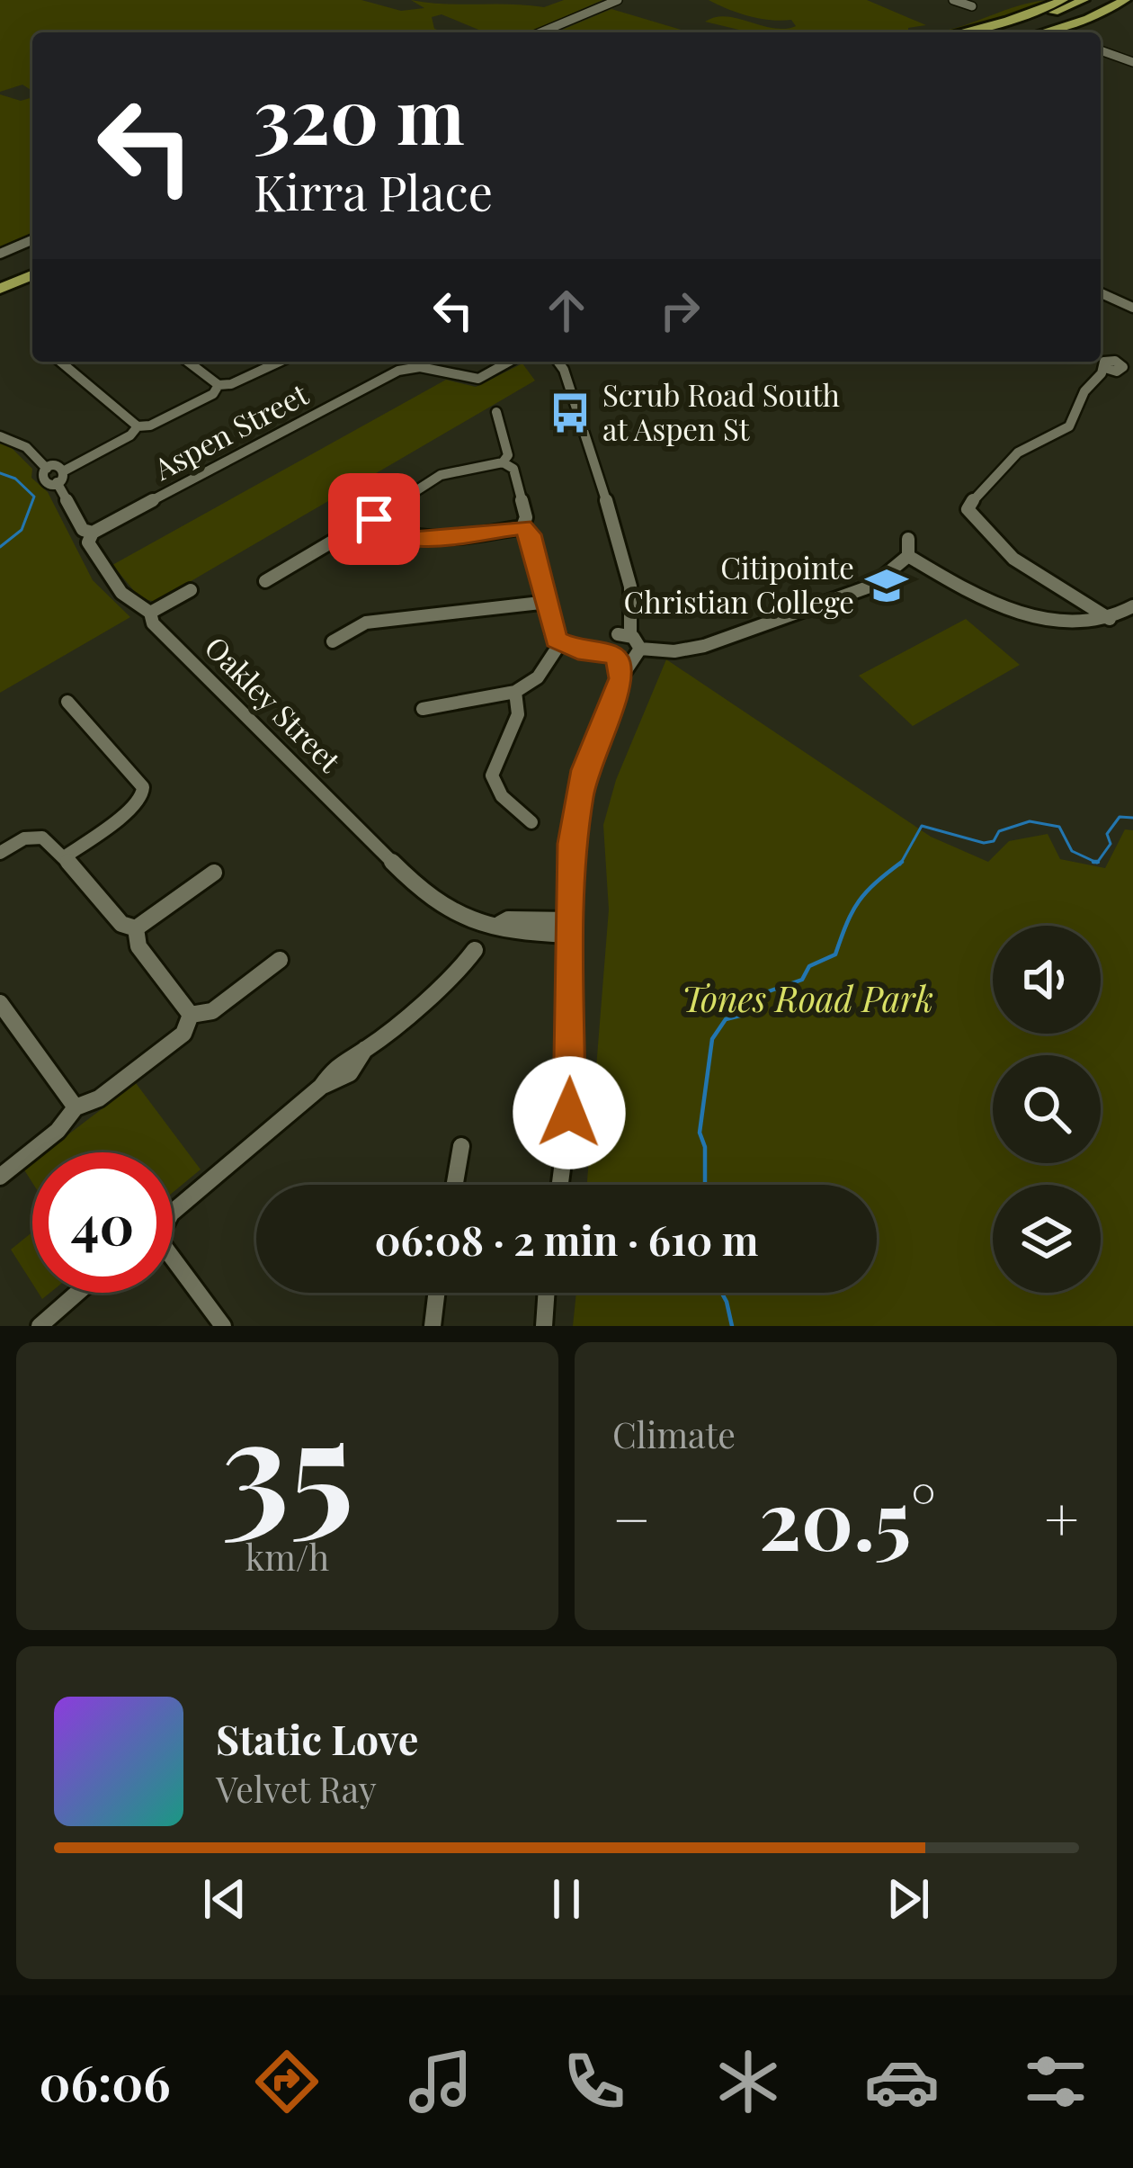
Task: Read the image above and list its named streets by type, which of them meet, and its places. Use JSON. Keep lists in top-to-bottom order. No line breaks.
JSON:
{"streets":{"street":["Aspen Street","Oakley Street"]},"crossings":[["Aspen Street","Oakley Street"]],"parks":["Tones Road Park"],"places":{"bus stop":["Scrub Road South at Aspen St"],"school or university":["Citipointe Christian College"]},"page":{"turn":["320 m","Kirra Place"],"limit":"40","trip":"06:08 · 2 min · 610 m","tile":[["35","km/h"],"Climate"],"heat":["−","20.5°","+"],"song":["Static Love","Velvet Ray"],"tabs":"06:06"}}
